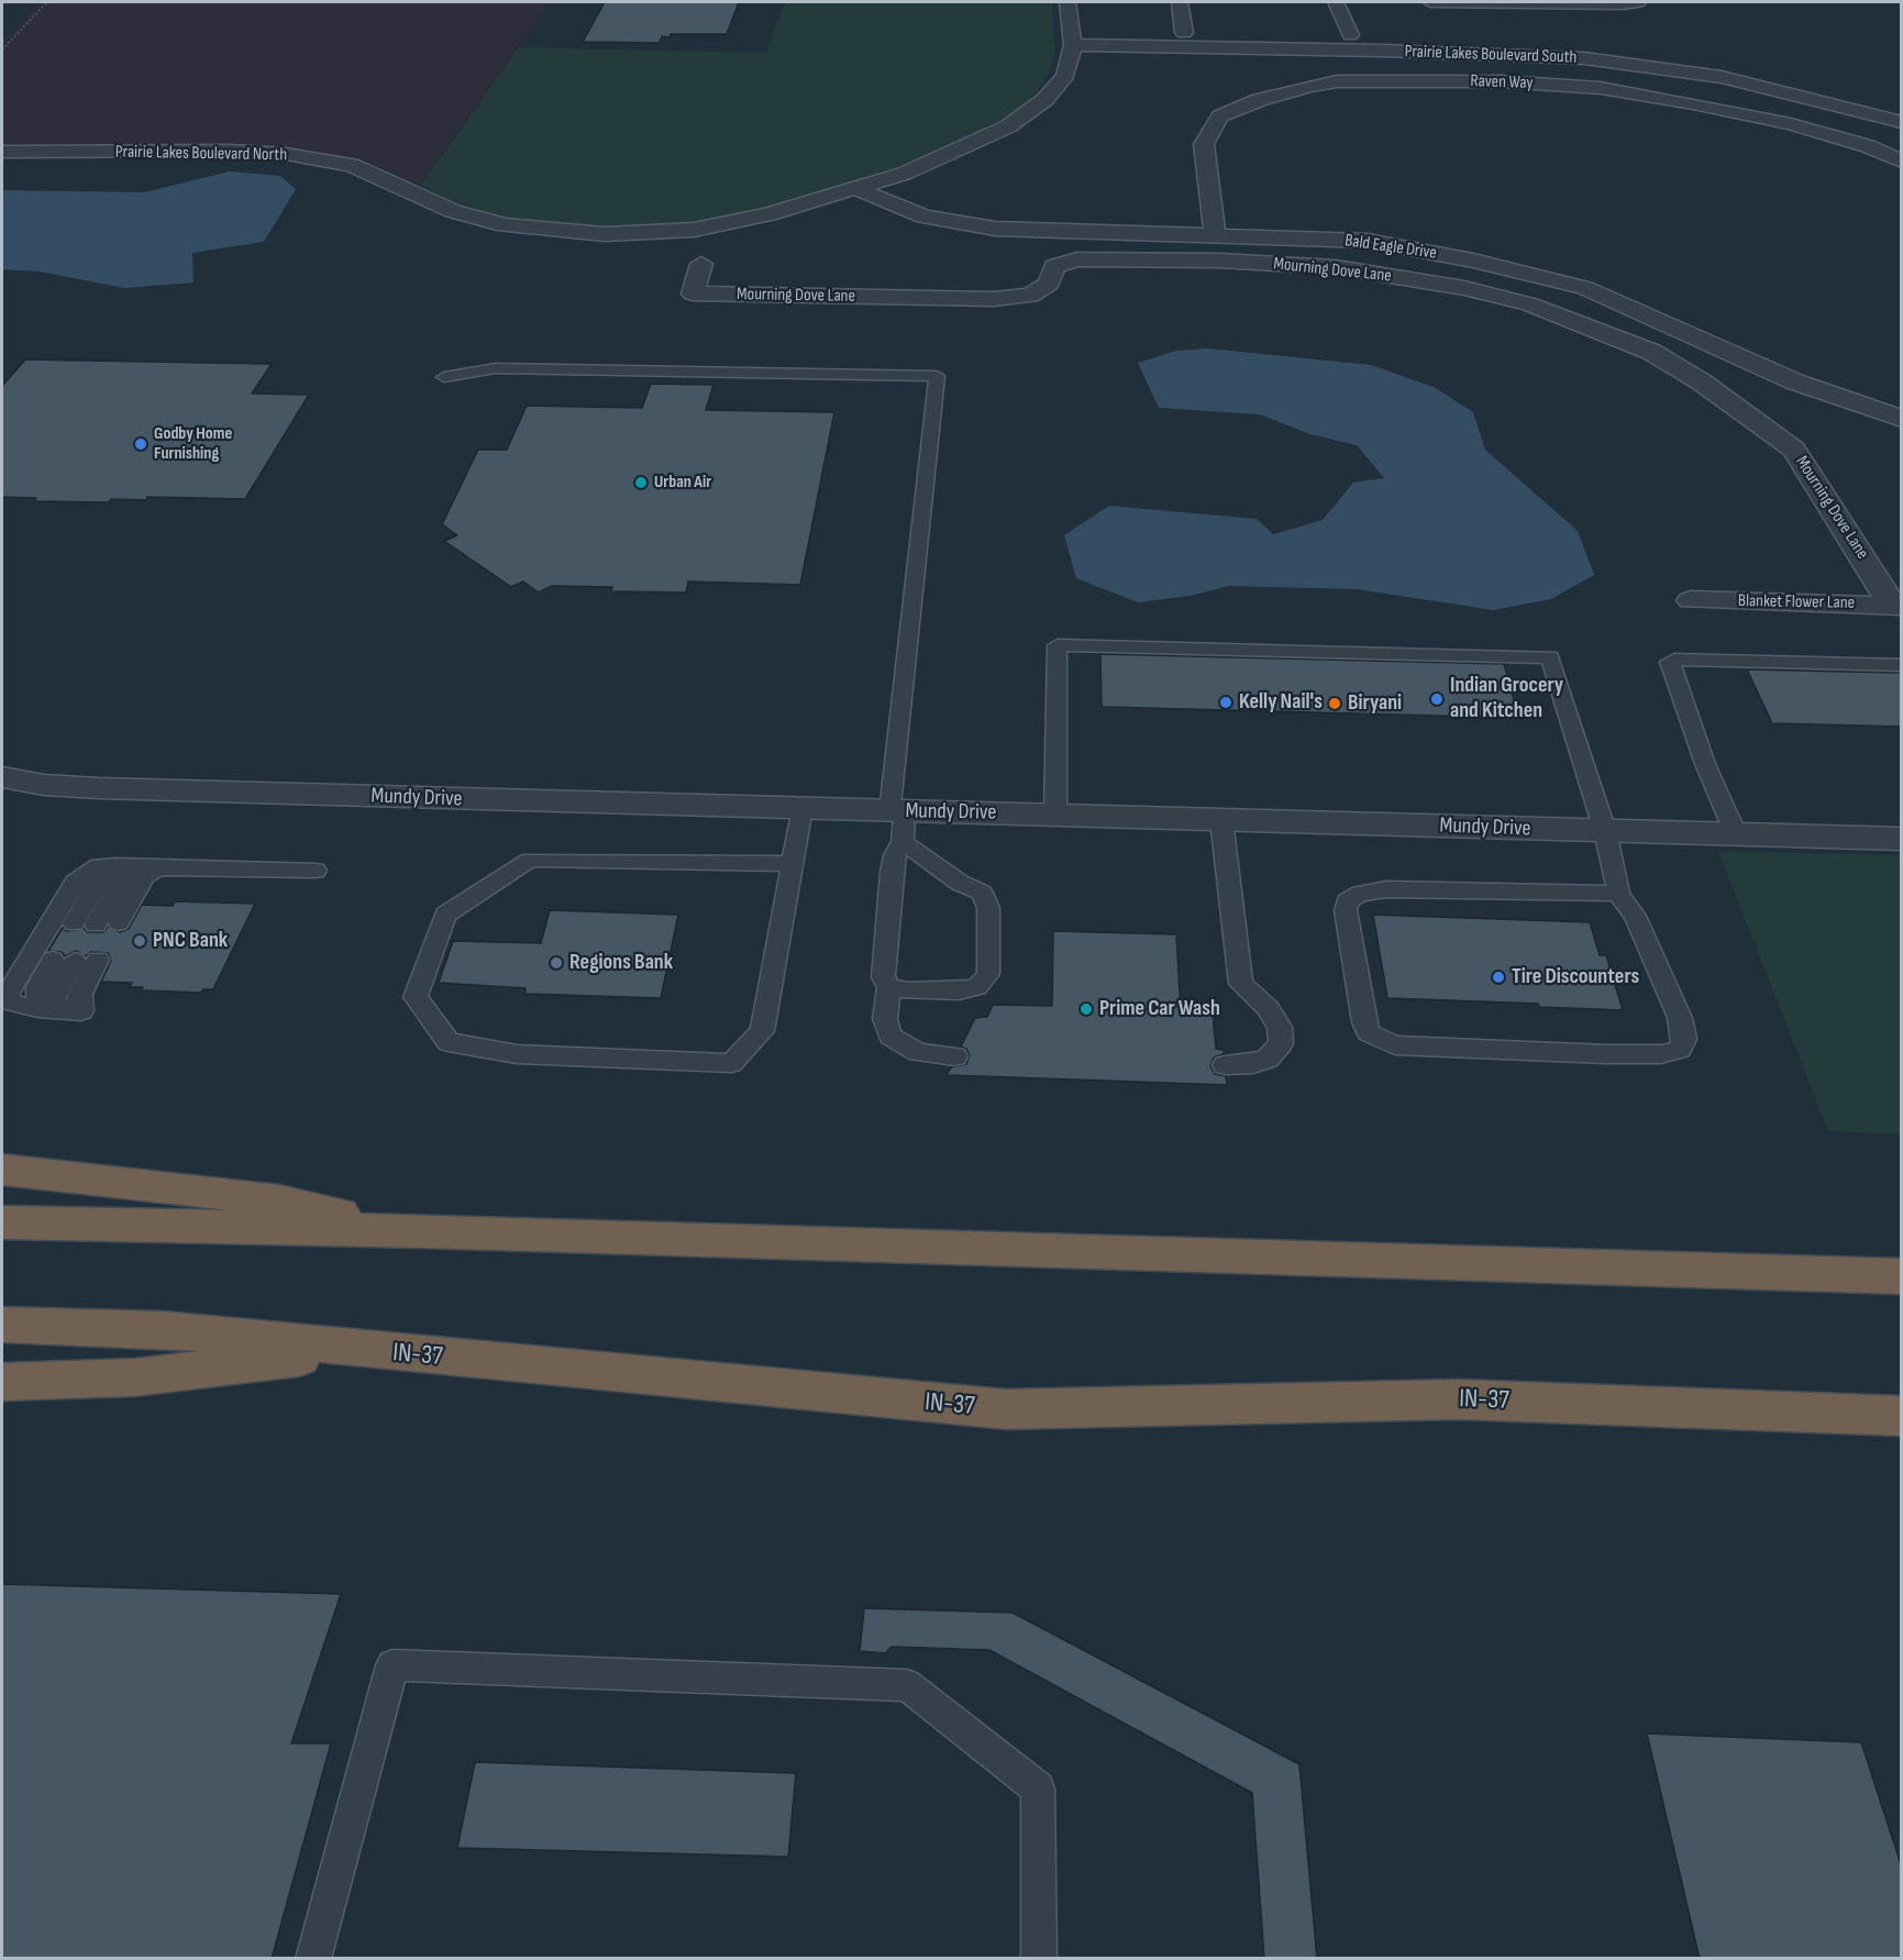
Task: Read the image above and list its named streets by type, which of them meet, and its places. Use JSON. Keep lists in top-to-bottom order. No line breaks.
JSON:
{"streets":{"highway":["IN-37"],"street":["Prairie Lakes Boulevard South","Raven Way","Prairie Lakes Boulevard North","Bald Eagle Drive","Mourning Dove Lane","Blanket Flower Lane","Mundy Drive"]},"crossings":[["Prairie Lakes Boulevard South","Prairie Lakes Boulevard North"],["Raven Way","Bald Eagle Drive"],["Prairie Lakes Boulevard North","Bald Eagle Drive"],["Mourning Dove Lane","Blanket Flower Lane"]],"places":["Godby Home Furnishing","Urban Air","Indian Grocery and Kitchen","Kelly Nail's","Biryani","PNC Bank","Regions Bank","Tire Discounters","Prime Car Wash"]}
